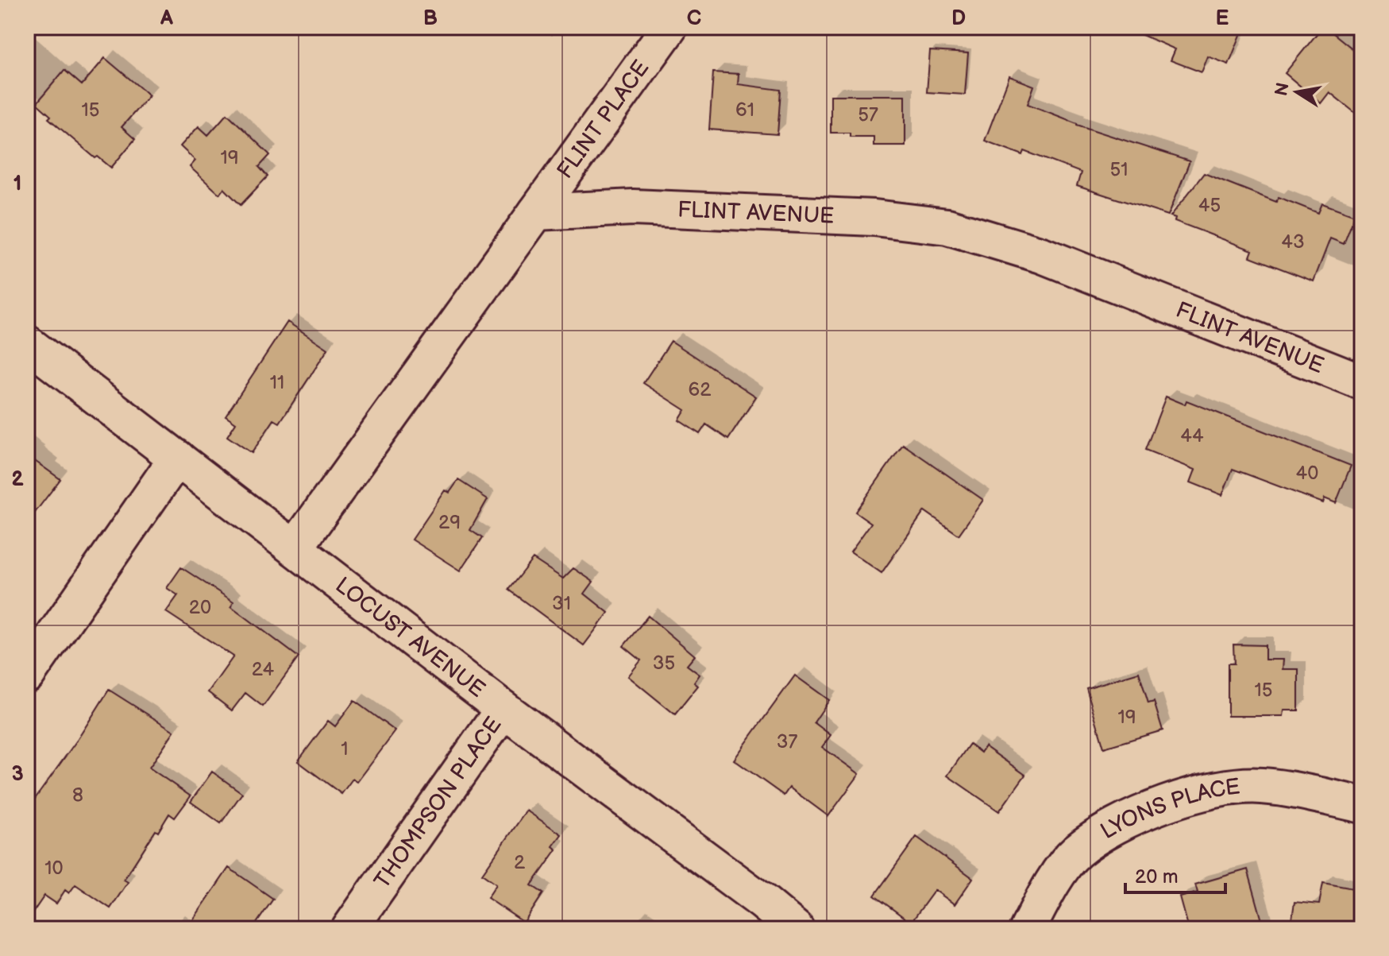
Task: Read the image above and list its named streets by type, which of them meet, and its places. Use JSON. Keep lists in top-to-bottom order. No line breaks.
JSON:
{"streets":{"street":["FLINT PLACE","FLINT AVENUE","LOCUST AVENUE","THOMPSON PLACE","LYONS PLACE"]},"crossings":[["FLINT PLACE","FLINT AVENUE"],["LOCUST AVENUE","THOMPSON PLACE"]],"house_numbers":["15","61","57","19","51","45","43","11","62","44","40","29","31","20","35","24","15","19","37","1","8","2","10"],"scale_bar":"20 m","north":"left","grid":{"columns":["A","B","C","D","E"],"rows":["1","2","3"]}}
